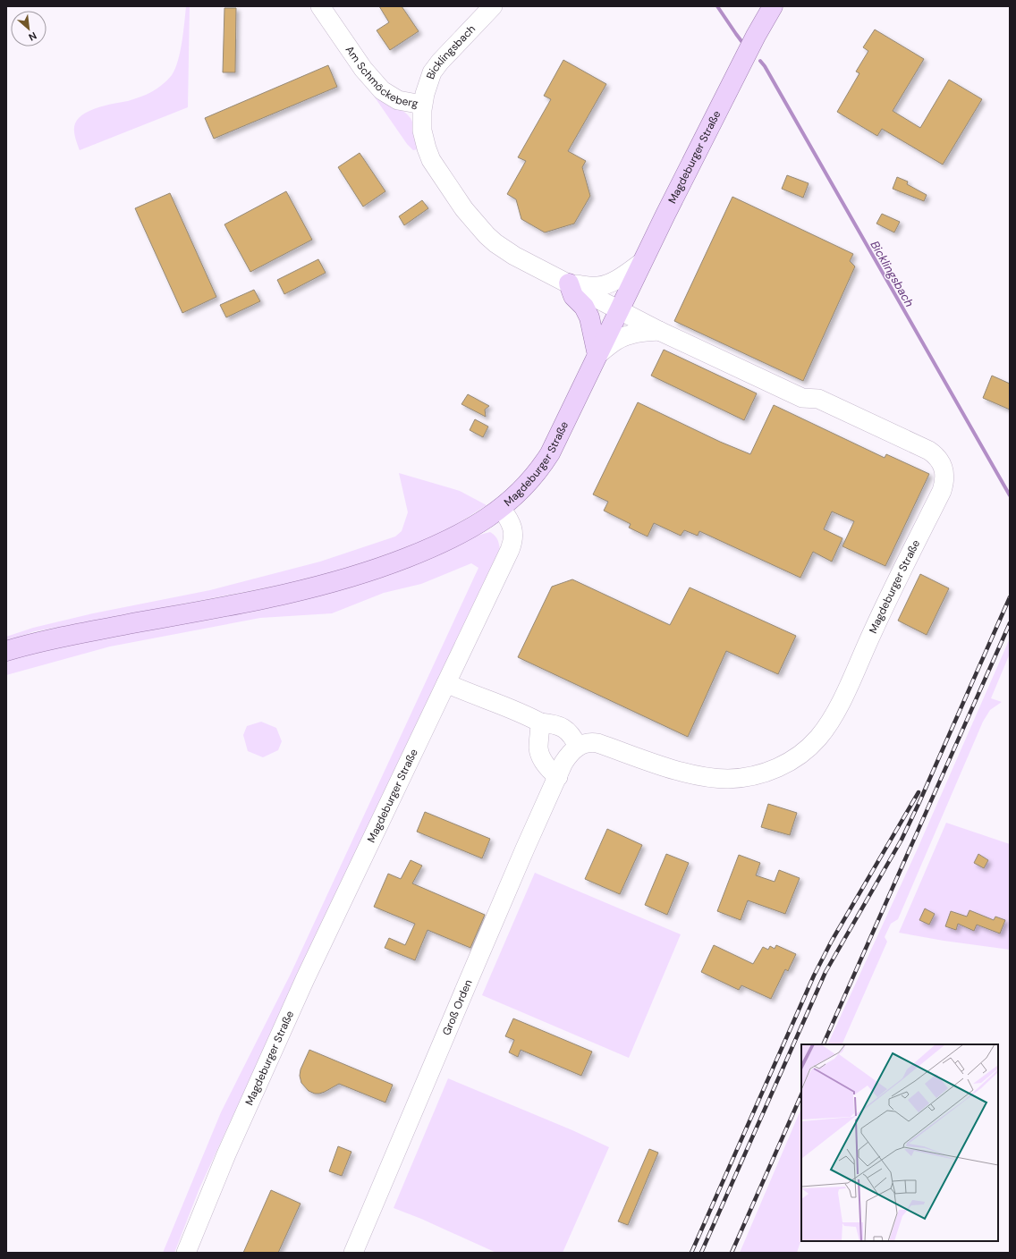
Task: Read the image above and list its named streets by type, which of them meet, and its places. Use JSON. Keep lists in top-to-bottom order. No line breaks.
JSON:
{"streets":{"main road":["Magdeburger Straße"],"street":["Bicklingsbach","Am Schmöckeberg","Groß Orden"]},"crossings":[["Bicklingsbach","Am Schmöckeberg"],["Am Schmöckeberg","Magdeburger Straße"]],"water":["Bicklingsbach"],"north":"bottom right"}
